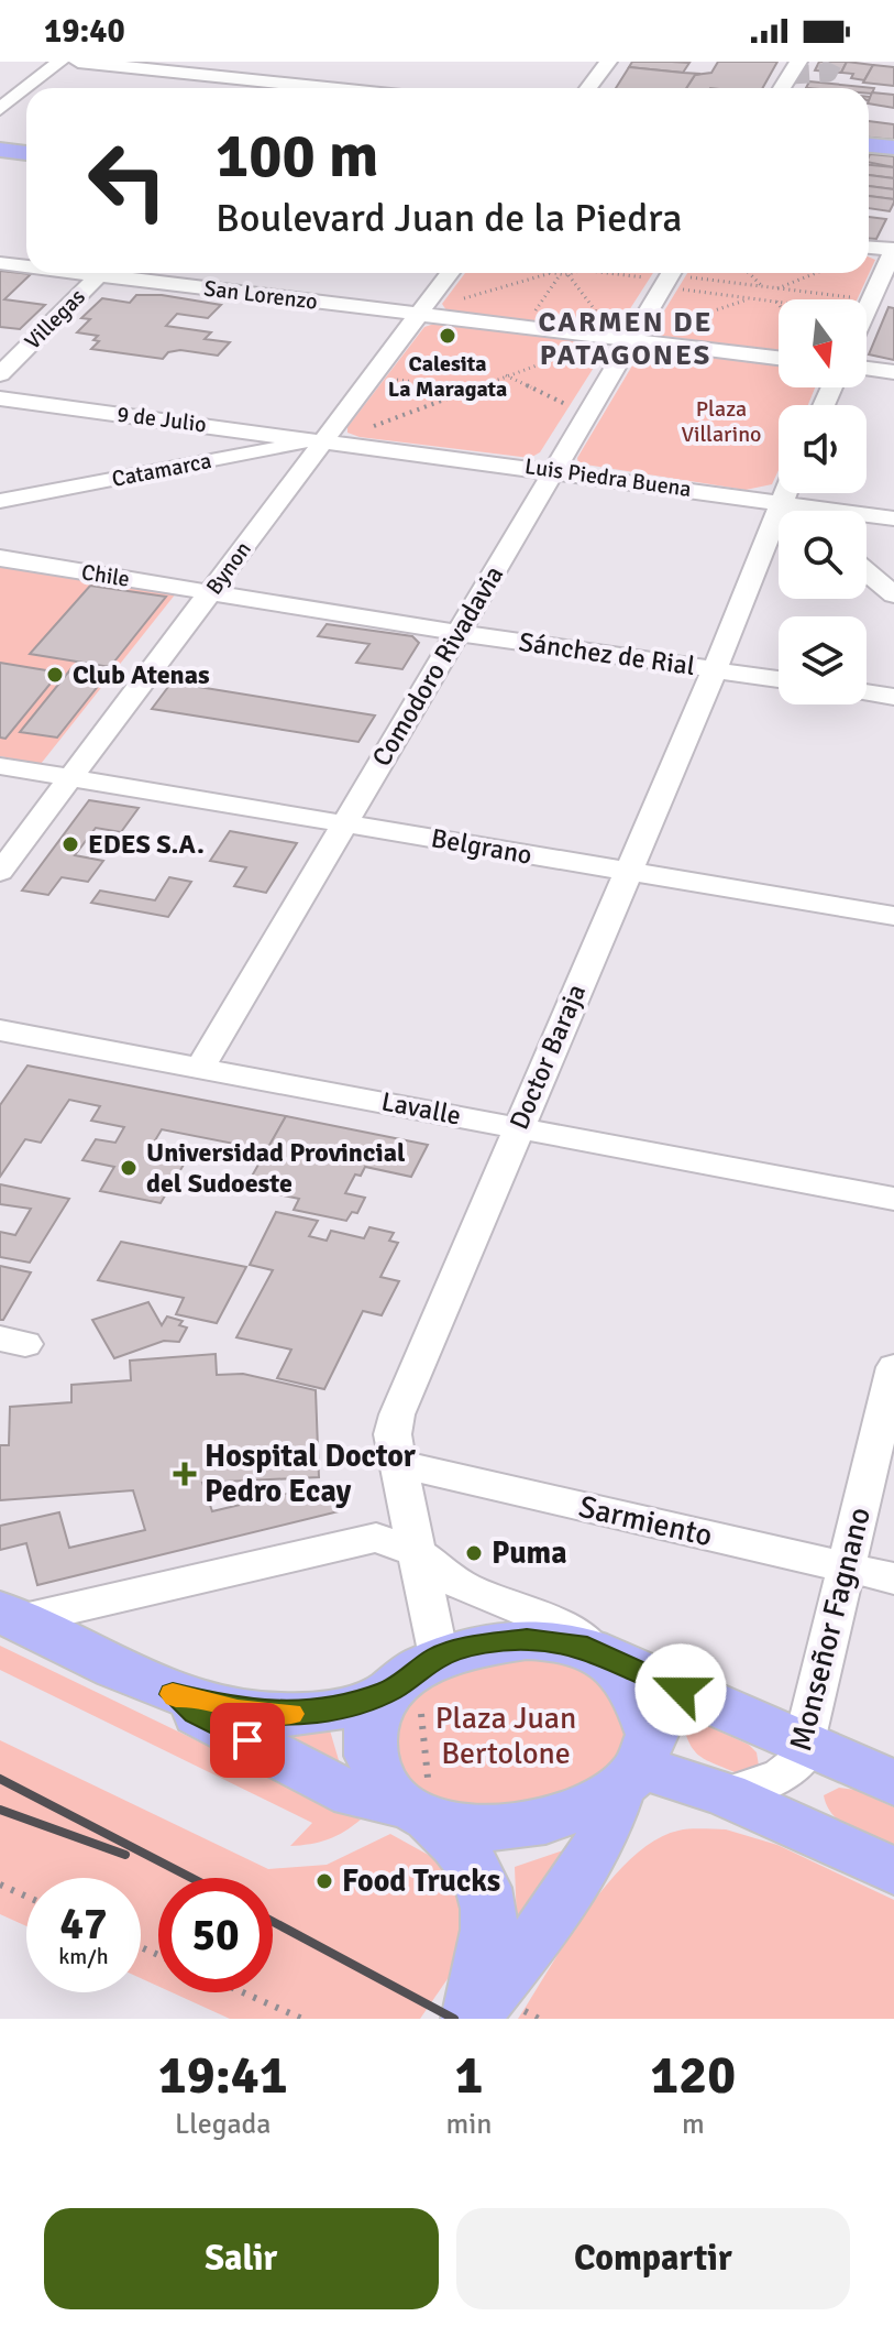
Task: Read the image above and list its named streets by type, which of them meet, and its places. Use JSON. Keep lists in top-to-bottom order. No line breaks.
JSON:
{"streets":{"street":["San Lorenzo","Villegas","9 de Julio","Catamarca","Luis Piedra Buena","Bynon","Chile","Sánchez de Rial","Comodoro Rivadavia","Belgrano","Doctor Baraja","Lavalle","Sarmiento","Monseñor Fagnano"]},"crossings":[["San Lorenzo","Bynon"],["San Lorenzo","Comodoro Rivadavia"],["9 de Julio","Catamarca"],["9 de Julio","Luis Piedra Buena"],["9 de Julio","Bynon"],["Catamarca","Luis Piedra Buena"],["Catamarca","Bynon"],["Luis Piedra Buena","Bynon"],["Luis Piedra Buena","Comodoro Rivadavia"],["Luis Piedra Buena","Doctor Baraja"],["Bynon","Chile"],["Bynon","Sánchez de Rial"],["Bynon","Belgrano"],["Chile","Sánchez de Rial"],["Sánchez de Rial","Comodoro Rivadavia"],["Sánchez de Rial","Doctor Baraja"],["Comodoro Rivadavia","Belgrano"],["Comodoro Rivadavia","Lavalle"],["Belgrano","Doctor Baraja"],["Doctor Baraja","Lavalle"],["Doctor Baraja","Sarmiento"],["Sarmiento","Monseñor Fagnano"]],"districts":["CARMEN DE PATAGONES"],"parks":["Plaza Villarino","Plaza Juan Bertolone"],"places":{"other":["Calesita La Maragata","Club Atenas","EDES S.A.","Universidad Provincial del Sudoeste","Puma","Food Trucks"],"health":["Hospital Doctor Pedro Ecay"]},"north":"bottom","page":{"status":"19:40","turn":["100 m","Boulevard Juan de la Piedra"],"speed":"47 km/h","limit":"50","eta":["19:41","Llegada","1","min","120","m"],"buttons":["Salir","Compartir"]}}
